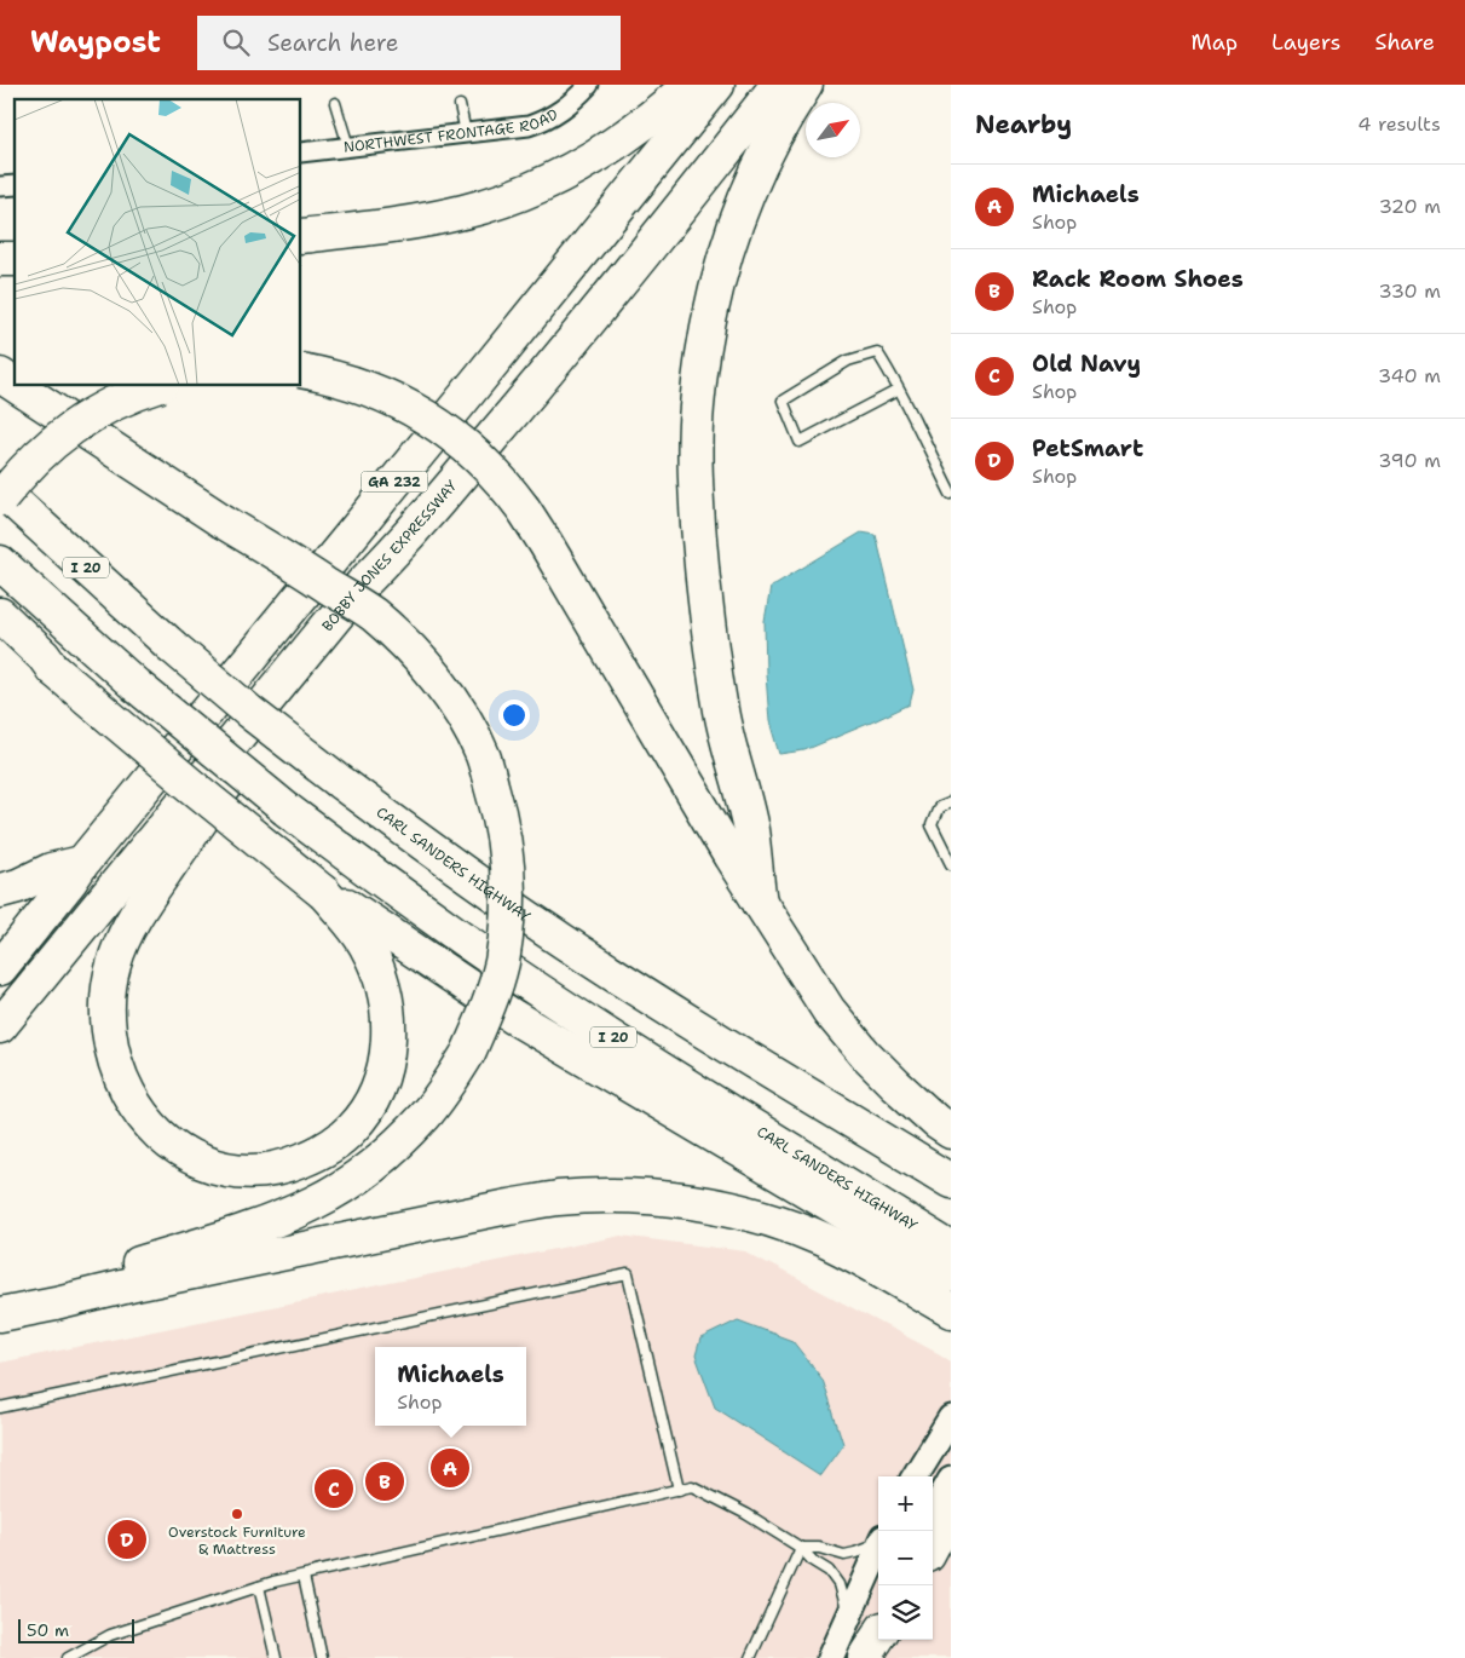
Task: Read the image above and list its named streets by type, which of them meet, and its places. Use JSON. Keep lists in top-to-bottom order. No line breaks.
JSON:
{"streets":{"highway":["GA 232","BOBBY JONES EXPRESSWAY","I 20","CARL SANDERS HIGHWAY"],"street":["NORTHWEST FRONTAGE ROAD"]},"places":["Overstock Furniture & Mattress"],"scale_bar":"50 m","north":"top right","page":{"header":"Waypost","search":"Search here","nav":["Map","Layers","Share"],"heading":["Nearby","4 results"],"list":[{"mark":"A","name":"Michaels","note":"Shop","value":"320 m"},{"mark":"B","name":"Rack Room Shoes","note":"Shop","value":"330 m"},{"mark":"C","name":"Old Navy","note":"Shop","value":"340 m"},{"mark":"D","name":"PetSmart","note":"Shop","value":"390 m"}],"popup":["Michaels","Shop"],"pins":["A","B","C","D"],"map_buttons":["+","−"],"scale":"50 m"}}
